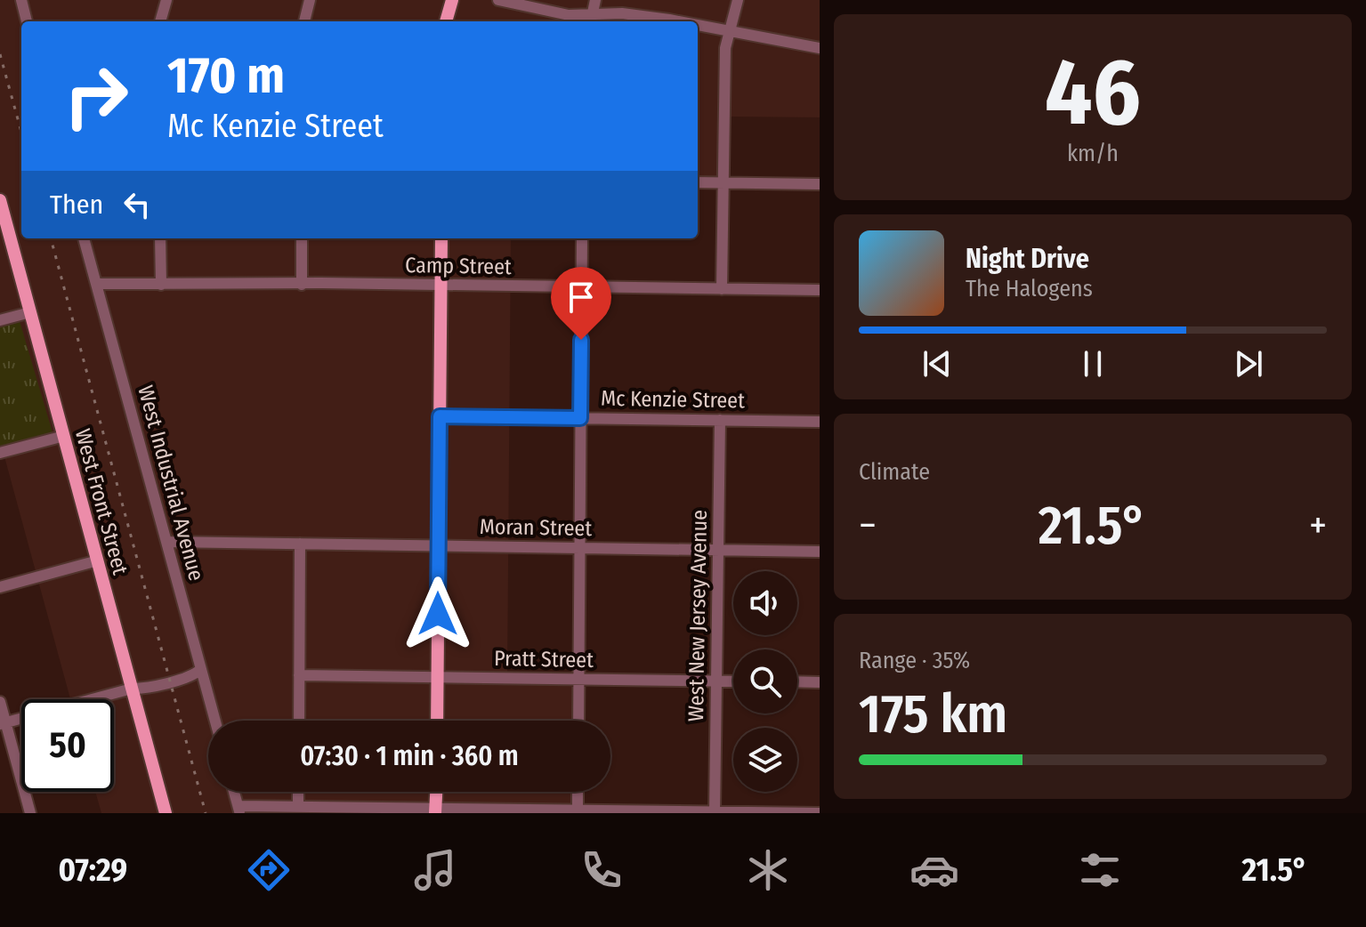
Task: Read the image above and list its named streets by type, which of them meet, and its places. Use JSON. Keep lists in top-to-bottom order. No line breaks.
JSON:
{"streets":{"main road":["West Front Street"],"street":["Camp Street","Mc Kenzie Street","West Industrial Avenue","Moran Street","West New Jersey Avenue","Pratt Street"]},"crossings":[["Camp Street","West Industrial Avenue"],["Mc Kenzie Street","West New Jersey Avenue"],["West Industrial Avenue","Moran Street"],["Moran Street","West New Jersey Avenue"],["West New Jersey Avenue","Pratt Street"]],"page":{"tile":[["46","km/h"],"Climate",["Range · 35%","175 km"]],"turn":["170 m","Mc Kenzie Street"],"then":"Then","song":["Night Drive","The Halogens"],"heat":["−","21.5°","+"],"limit":"50","trip":"07:30 · 1 min · 360 m","tabs":["07:29","21.5°"]}}
